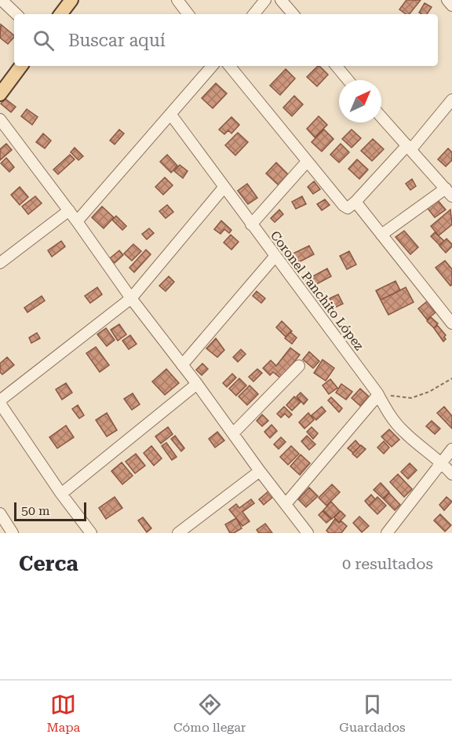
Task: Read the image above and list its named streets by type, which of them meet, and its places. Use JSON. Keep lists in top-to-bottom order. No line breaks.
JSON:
{"streets":{"street":["Coronel Panchito López"]},"scale_bar":"50 m","north":"top right","page":{"search":"Buscar aquí","scale":"50 m","heading":["Cerca","0 resultados"],"nav":["Mapa","Cómo llegar","Guardados"]}}
